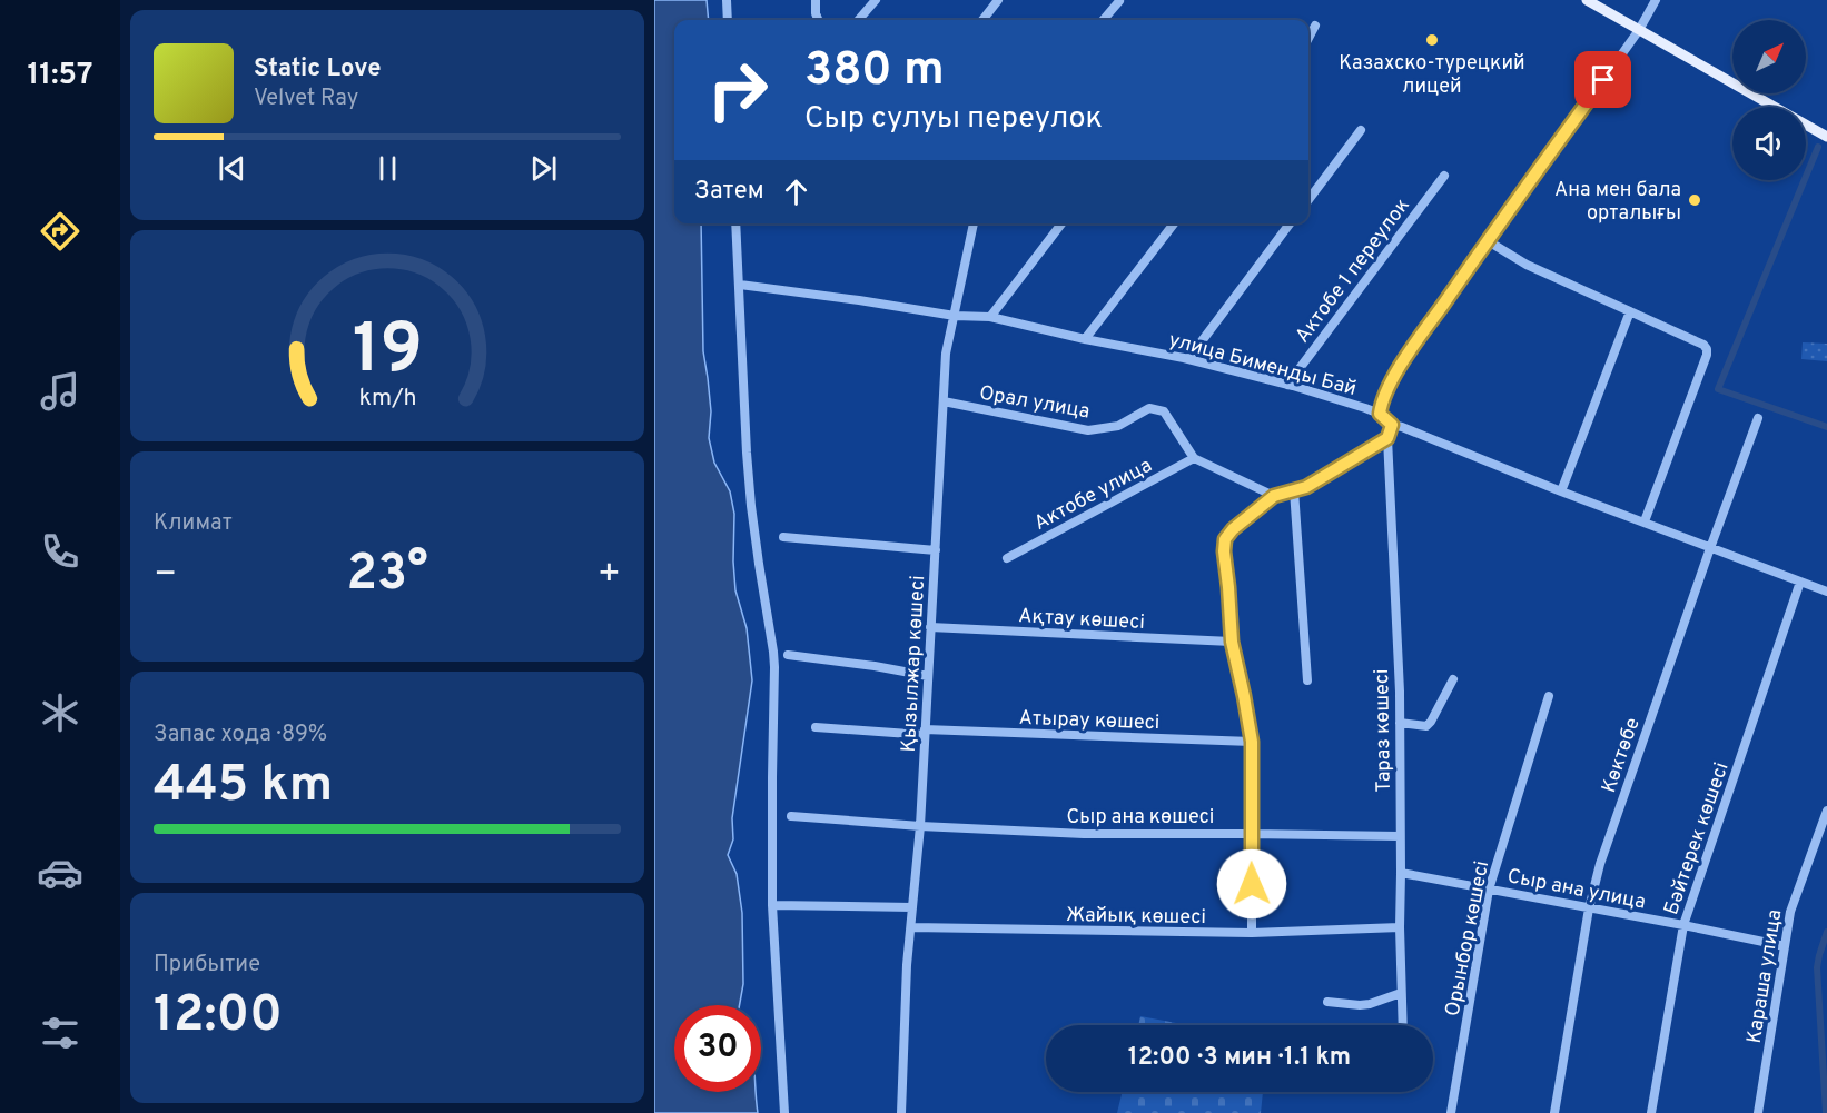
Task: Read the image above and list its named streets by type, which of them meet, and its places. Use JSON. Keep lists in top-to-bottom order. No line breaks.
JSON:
{"streets":{"street":["Актобе 1 переулок","улица Бименды Бай","Орал улица","Актобе улица","Ақтау көшесі","Қызылжар көшесі","Атырау көшесі","Тараз көшесі","Көктөбе","Сыр ана көшесі","Бәйтерек көшесі","Сыр ана улица","Жайық көшесі","Орынбор көшесі","Караша улица"]},"crossings":[["Актобе 1 переулок","улица Бименды Бай"],["улица Бименды Бай","Қызылжар көшесі"],["улица Бименды Бай","Тараз көшесі"],["улица Бименды Бай","Көктөбе"],["улица Бименды Бай","Бәйтерек көшесі"],["Орал улица","Актобе улица"],["Орал улица","Қызылжар көшесі"],["Ақтау көшесі","Қызылжар көшесі"],["Қызылжар көшесі","Атырау көшесі"],["Қызылжар көшесі","Сыр ана көшесі"],["Қызылжар көшесі","Жайық көшесі"],["Тараз көшесі","Сыр ана көшесі"],["Тараз көшесі","Сыр ана улица"],["Тараз көшесі","Жайық көшесі"],["Көктөбе","Сыр ана улица"],["Бәйтерек көшесі","Сыр ана улица"],["Сыр ана улица","Орынбор көшесі"],["Сыр ана улица","Караша улица"]],"places":["Казахско-турецкий лицей","Ана мен бала орталығы"],"north":"top right","page":{"tabs":"11:57","turn":["380 m","Сыр сулуы переулок"],"song":["Static Love","Velvet Ray"],"then":"Затем","tile":["Климат",["Запас хода · 89%","445 km"],["Прибытие","12:00"]],"heat":["−","23°","+"],"limit":"30","trip":"12:00 · 3 мин · 1.1 km","gauge":["19","km/h"]}}
